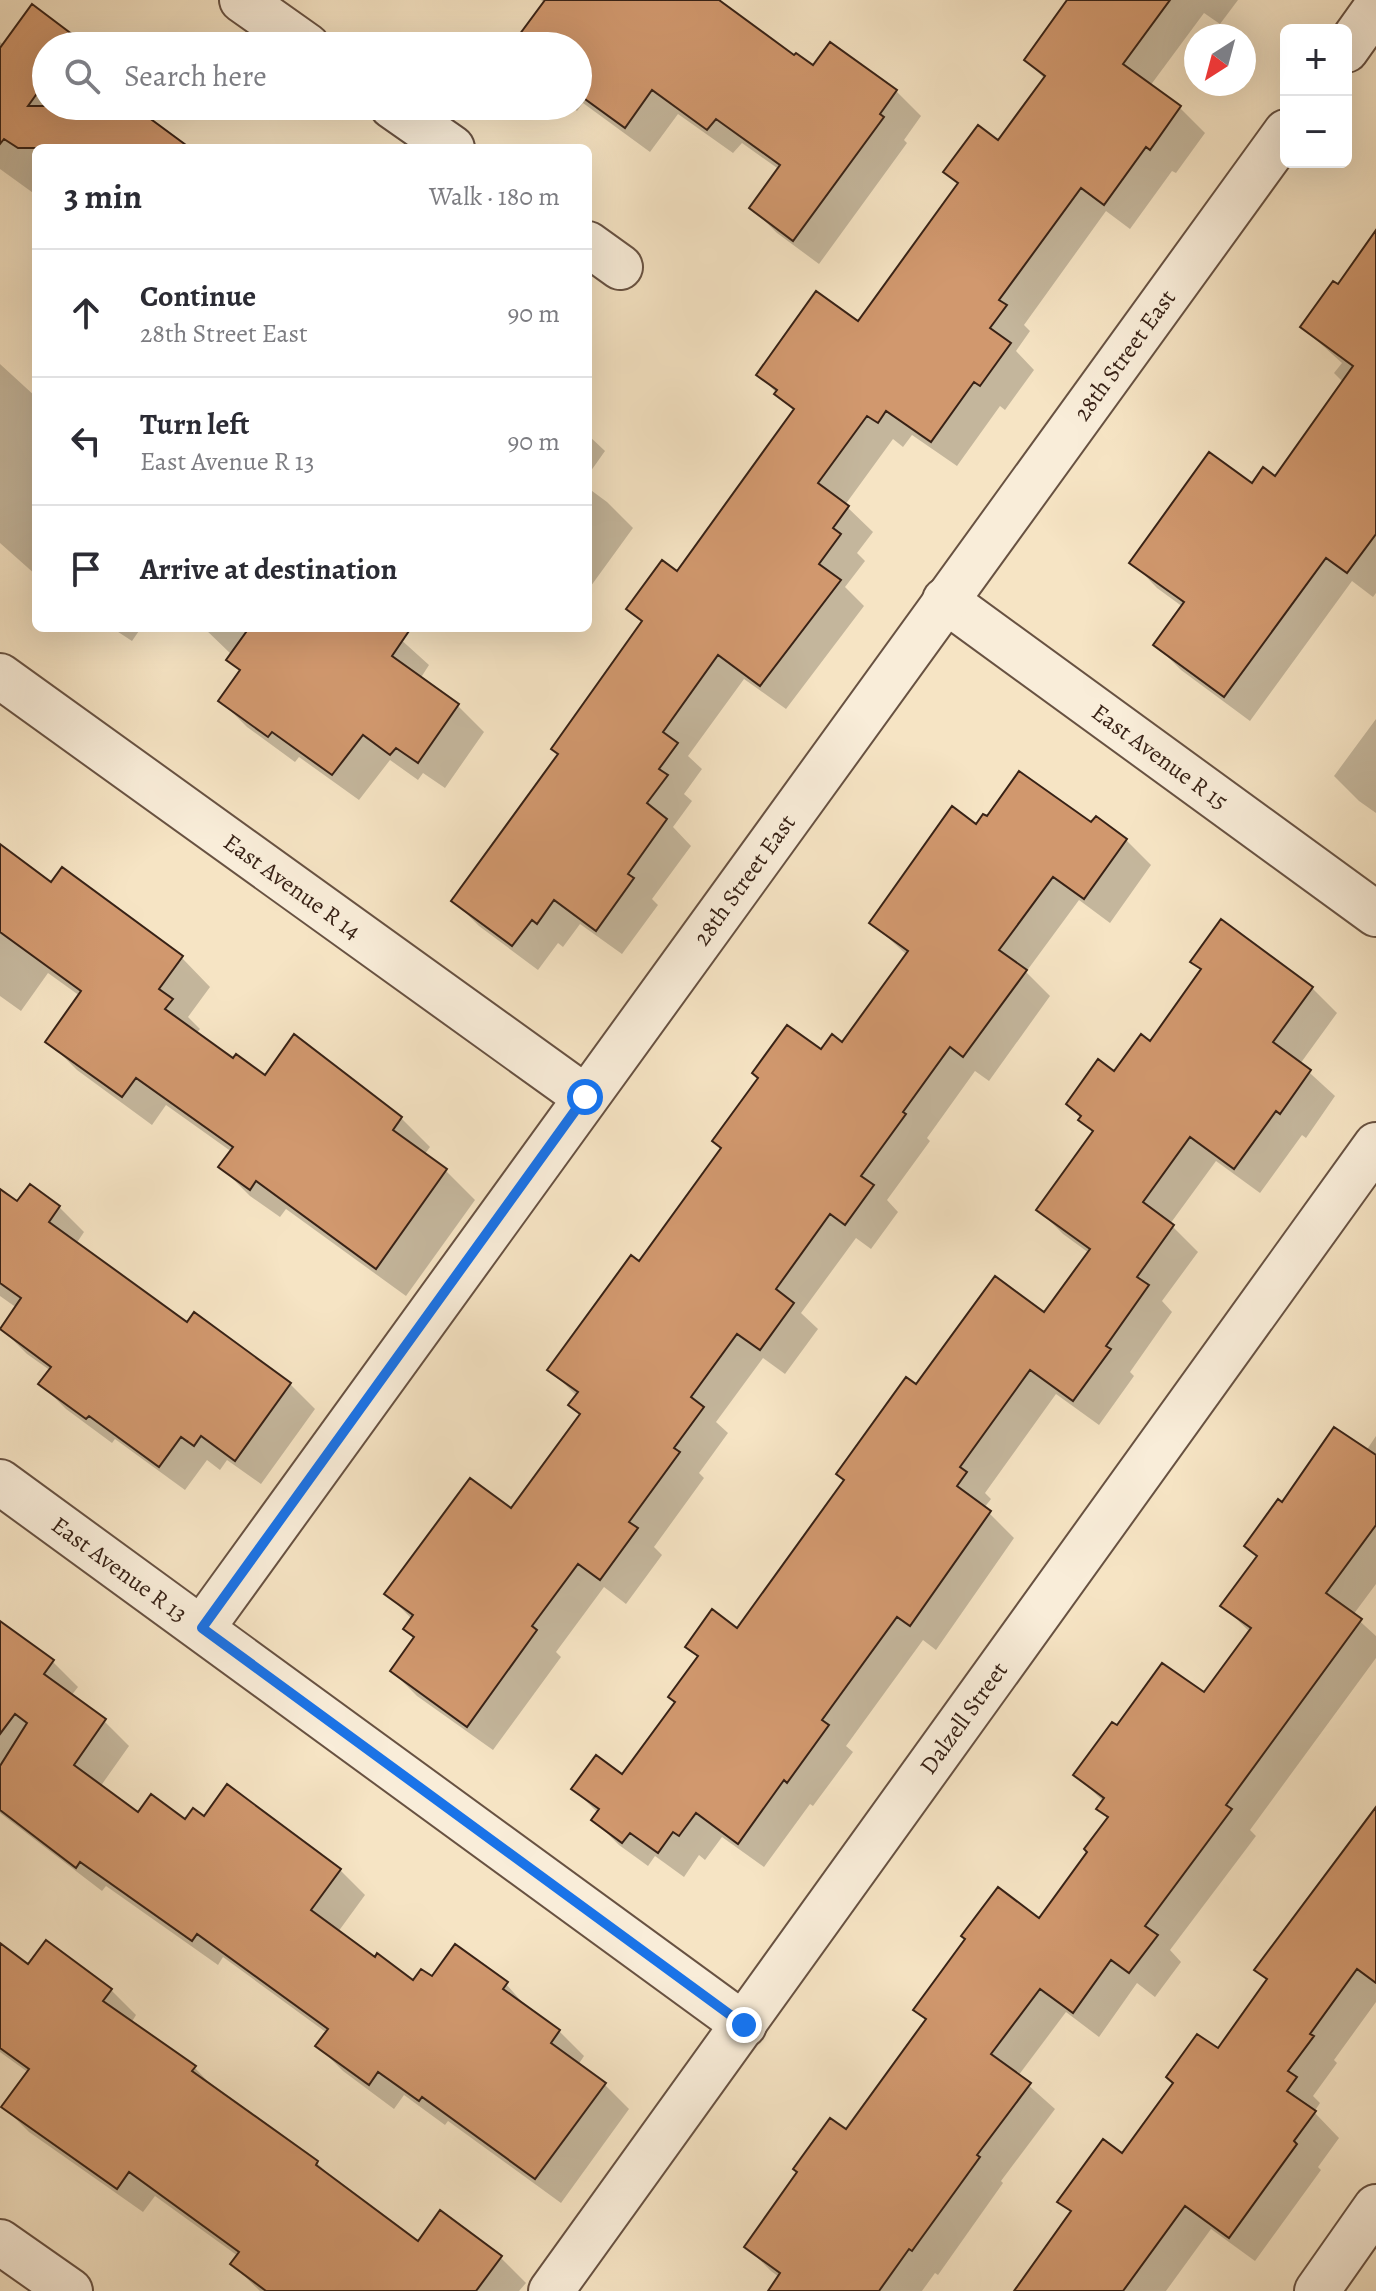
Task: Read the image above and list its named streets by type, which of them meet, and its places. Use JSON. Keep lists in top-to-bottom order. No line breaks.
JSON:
{"streets":{"street":["28th Street East","East Avenue R 15","East Avenue R 14","East Avenue R 13","Dalzell Street"]},"crossings":[["28th Street East","East Avenue R 15"],["28th Street East","East Avenue R 14"],["28th Street East","East Avenue R 13"],["East Avenue R 13","Dalzell Street"]],"north":"bottom left","page":{"map_buttons":["+","−"],"search":"Search here","heading":["3 min","Walk · 180 m"],"list":[["Continue","28th Street East","90 m"],["Turn left","East Avenue R 13","90 m"],"Arrive at destination"]}}
